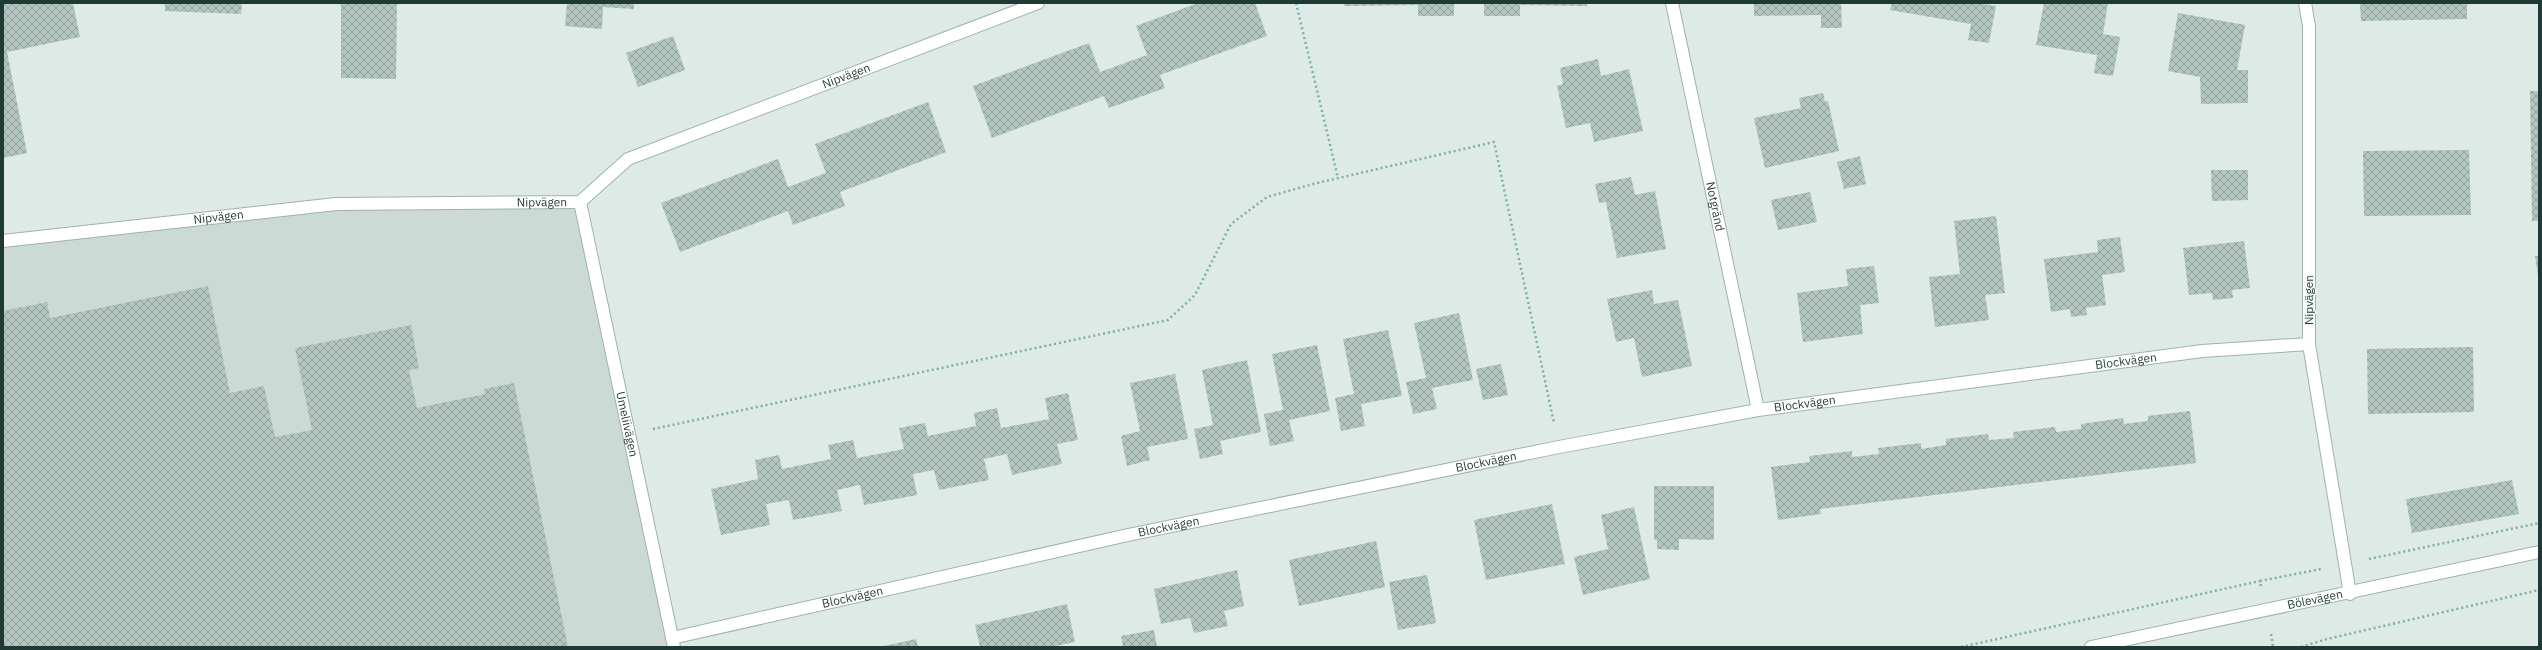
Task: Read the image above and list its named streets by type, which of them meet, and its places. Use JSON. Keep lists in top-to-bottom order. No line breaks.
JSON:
{"streets":{"street":["Nipvägen","Notgränd","Blockvägen","Umeliivägen","Bölevägen"]},"crossings":[["Nipvägen","Blockvägen"],["Nipvägen","Umeliivägen"],["Nipvägen","Bölevägen"],["Notgränd","Blockvägen"],["Blockvägen","Umeliivägen"]]}
